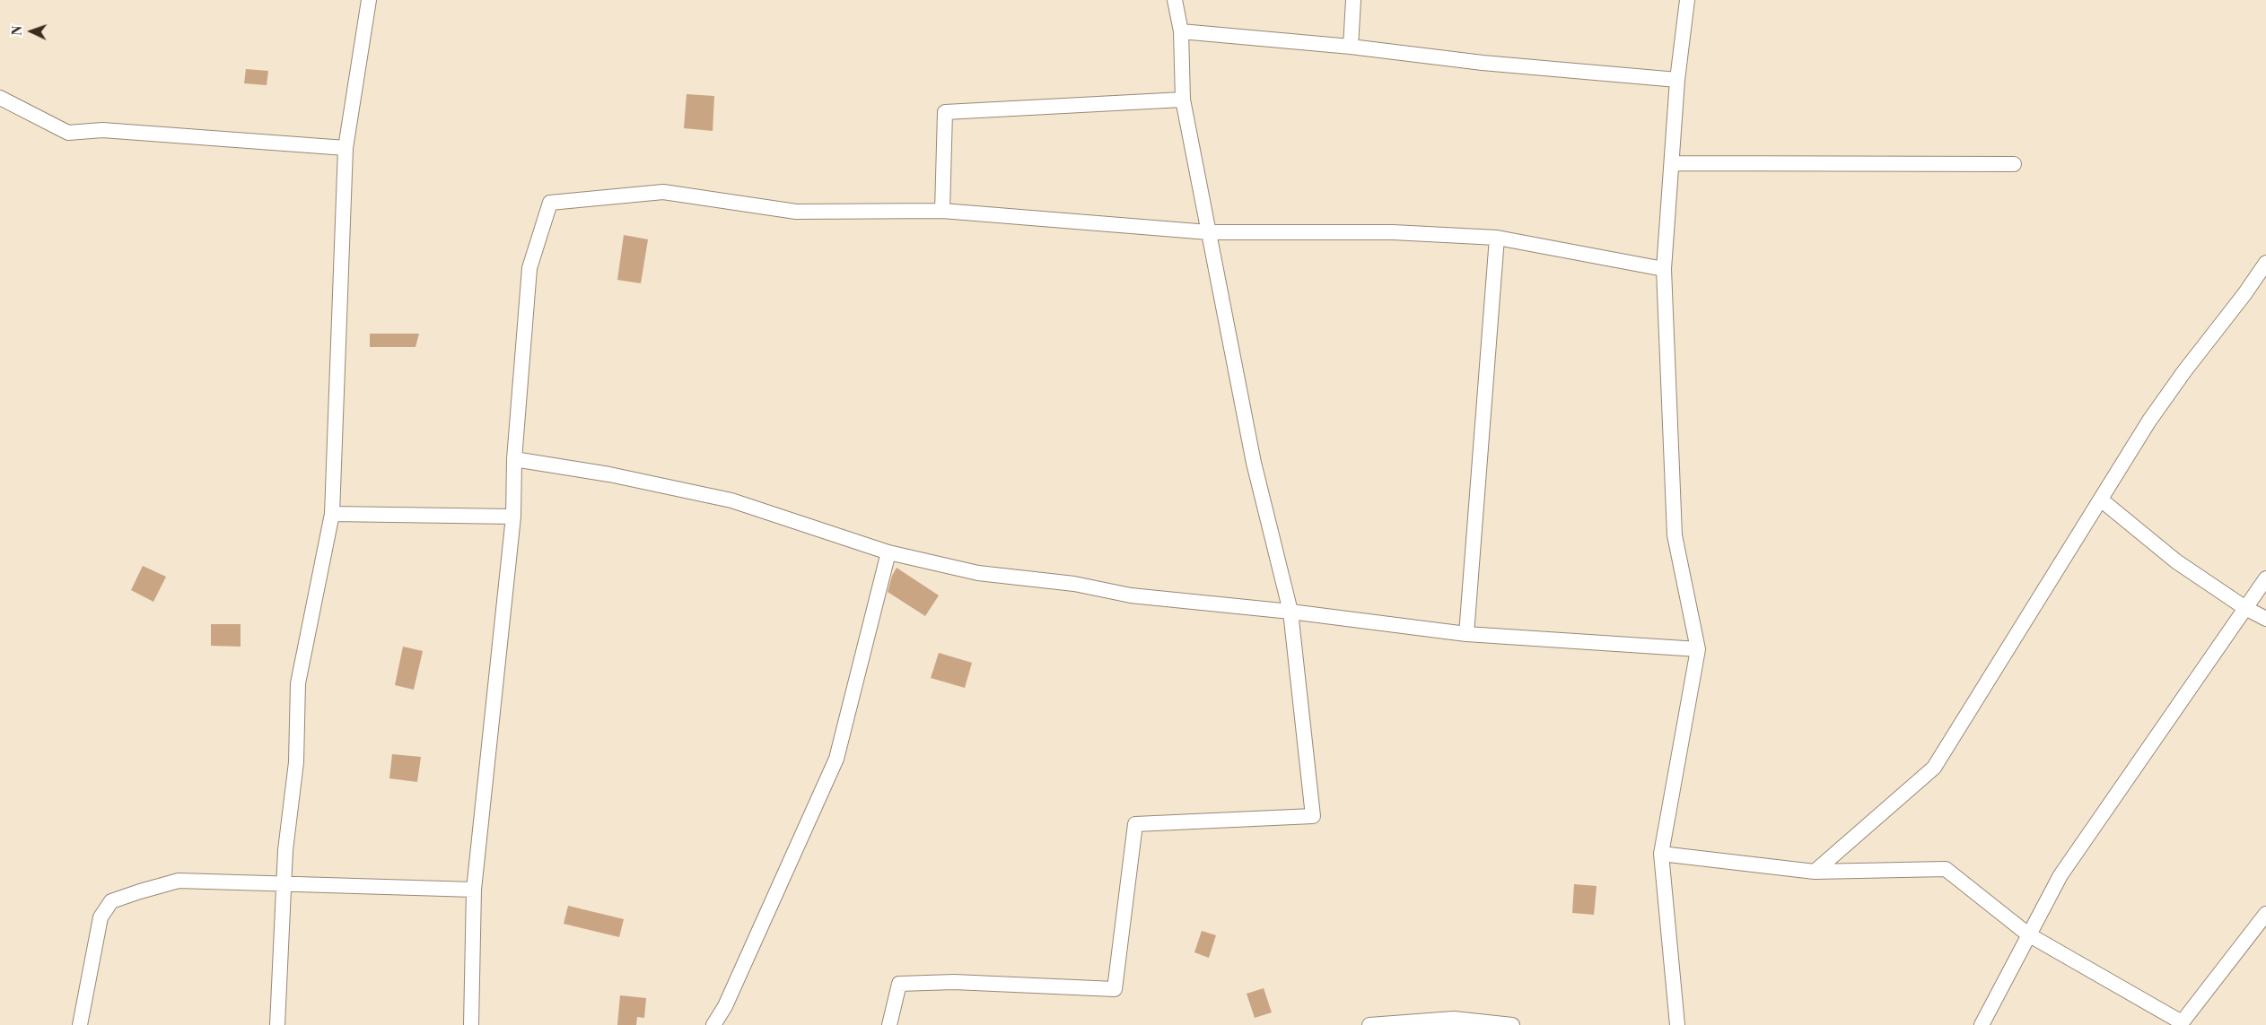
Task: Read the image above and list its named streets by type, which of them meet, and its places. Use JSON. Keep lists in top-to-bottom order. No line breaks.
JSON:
{"north":"left"}
